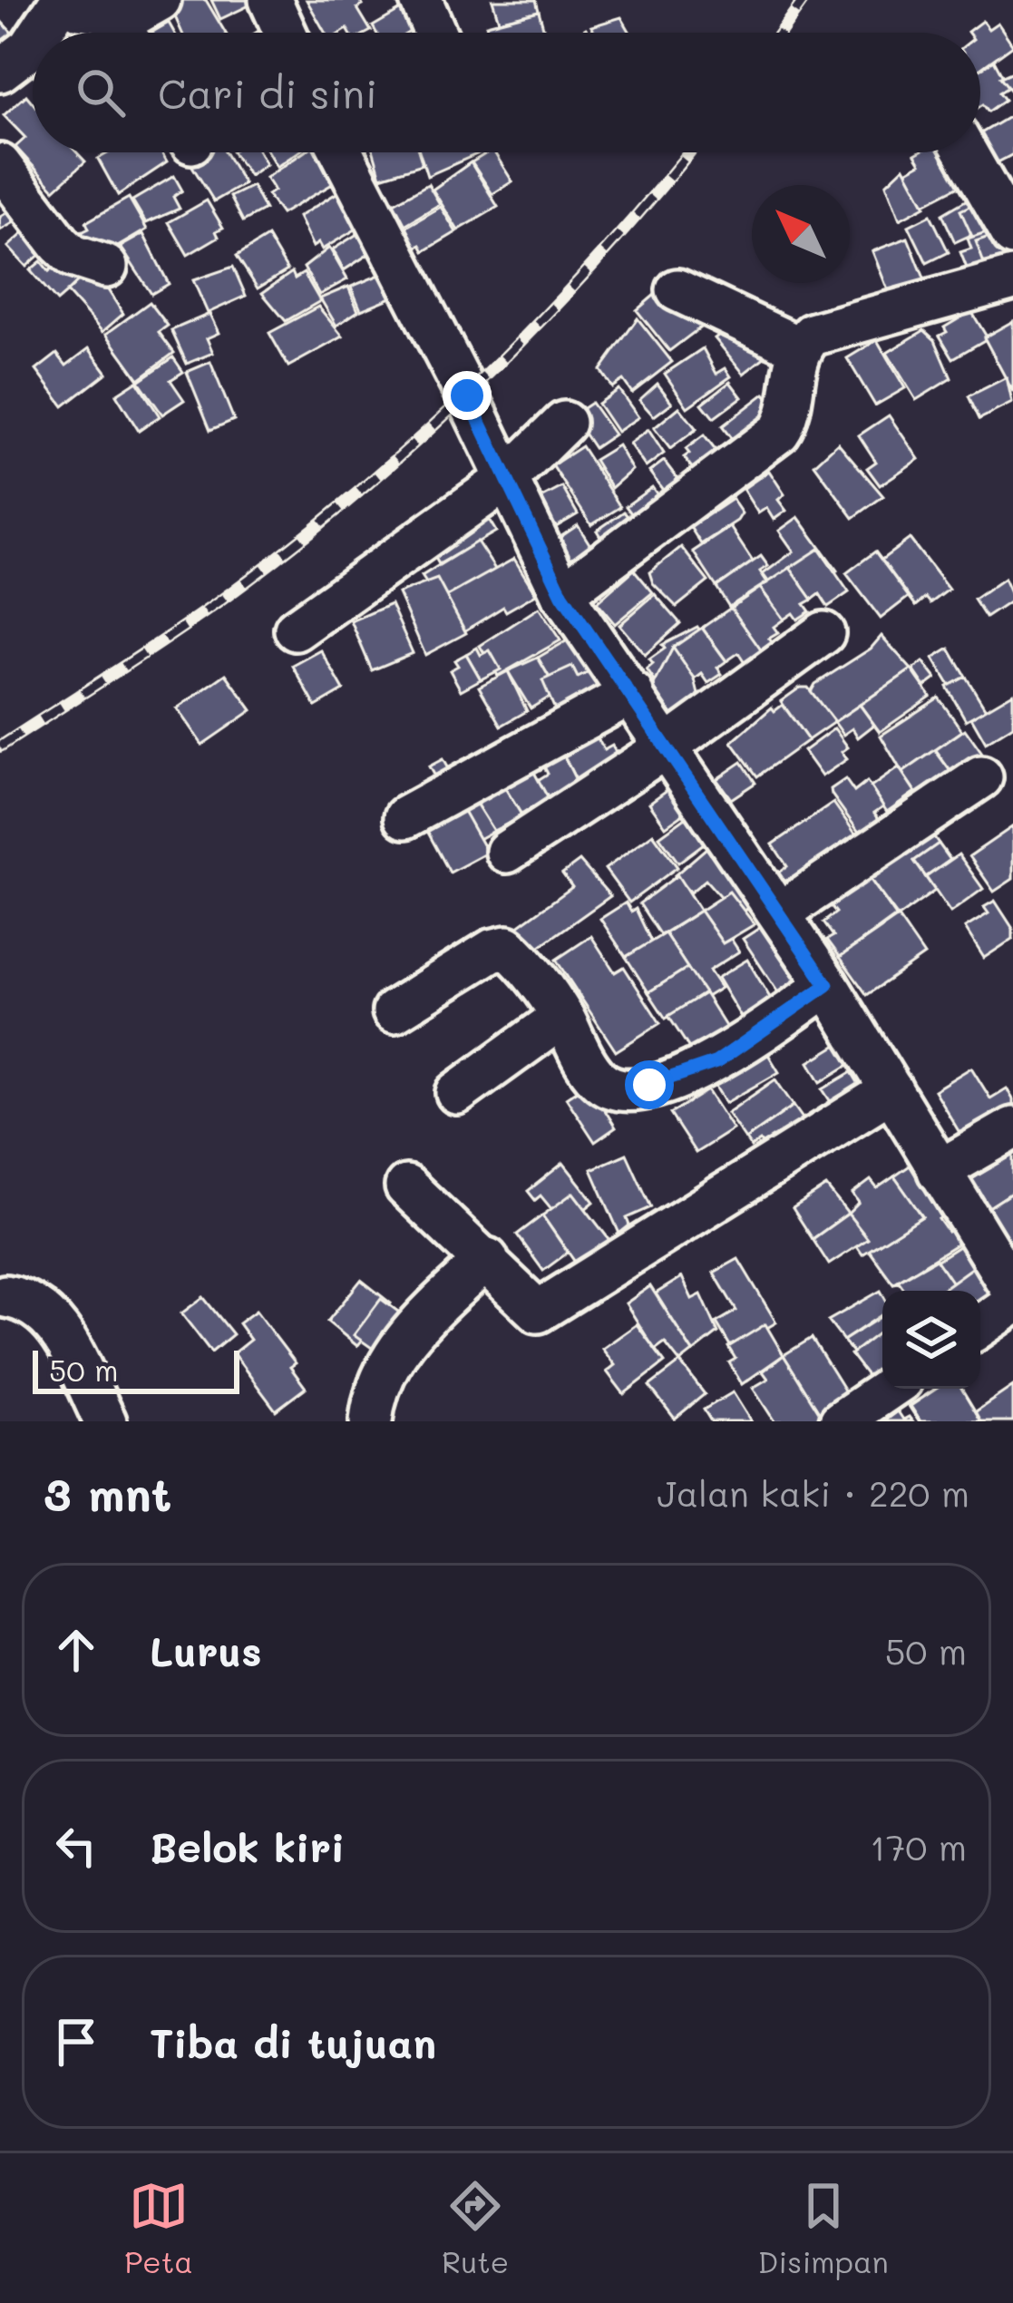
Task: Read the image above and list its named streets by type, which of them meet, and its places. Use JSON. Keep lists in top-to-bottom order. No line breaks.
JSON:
{"scale_bar":"50 m","north":"top left","page":{"search":"Cari di sini","scale":"50 m","heading":["3 mnt","Jalan kaki · 220 m"],"list":[["Lurus","50 m"],["Belok kiri","170 m"],"Tiba di tujuan"],"nav":["Peta","Rute","Disimpan"]}}
